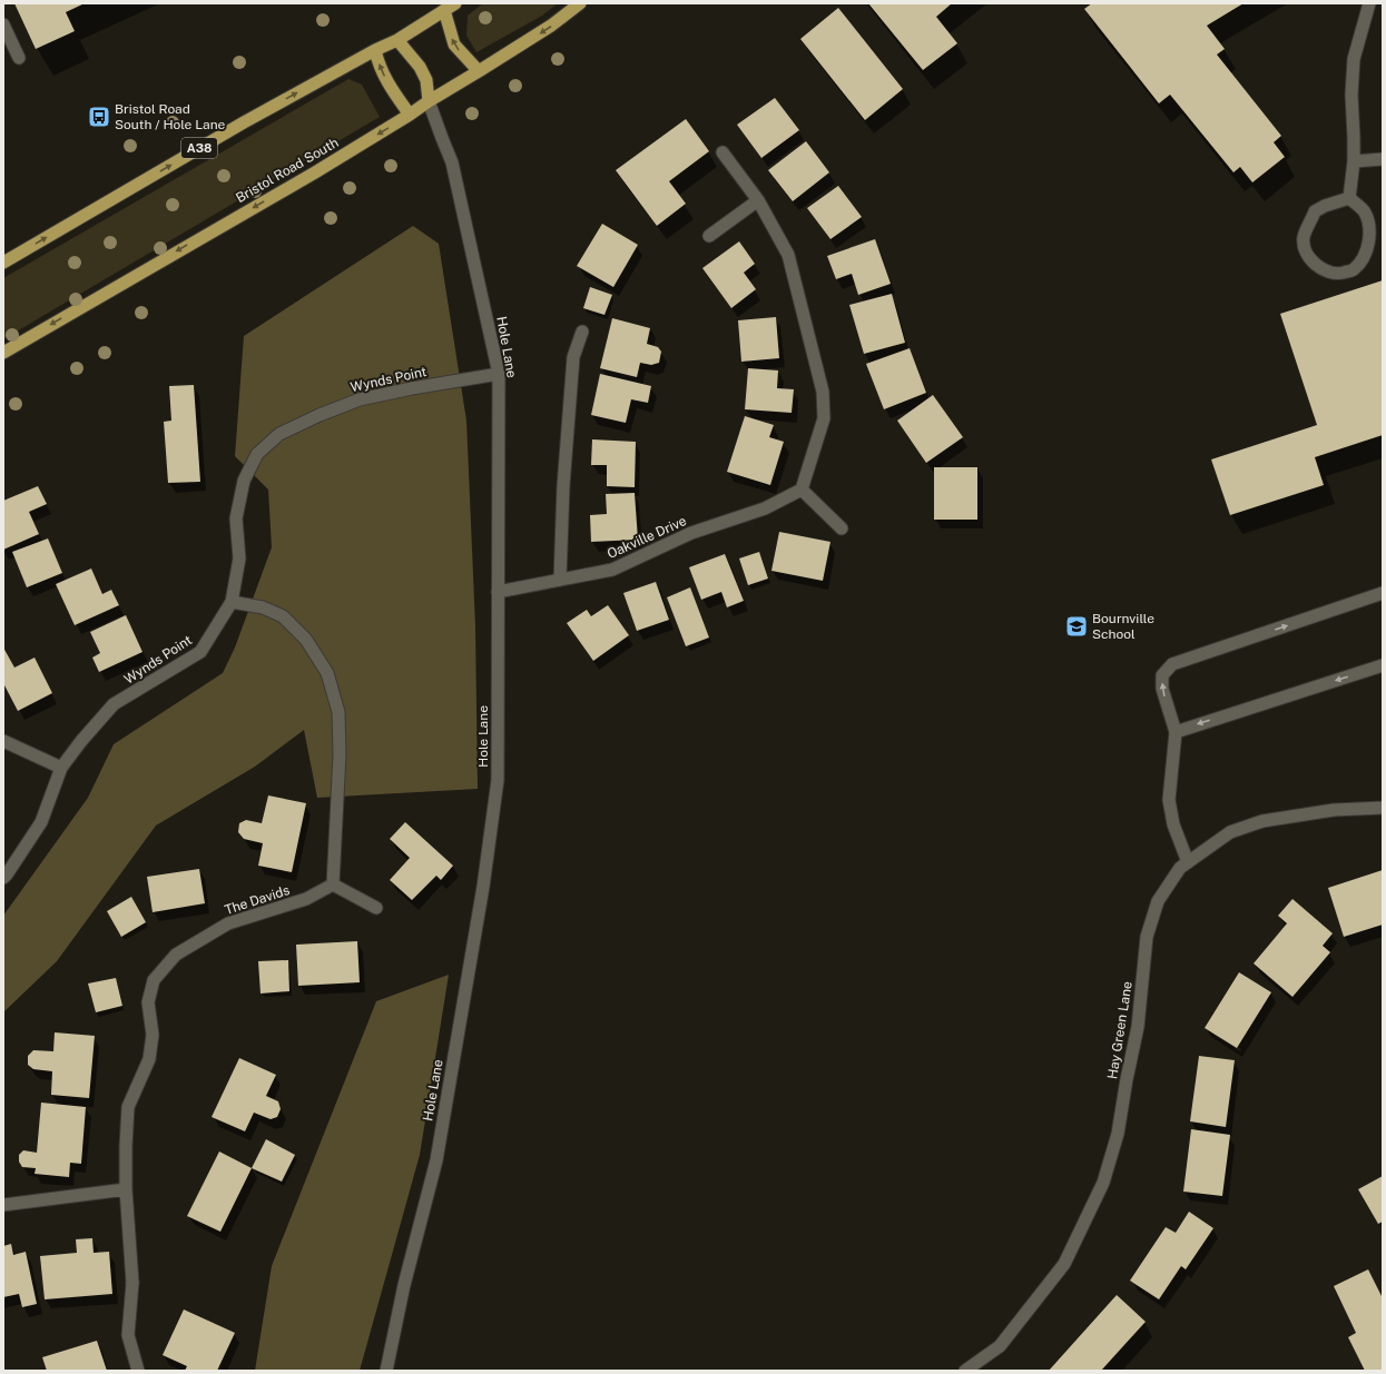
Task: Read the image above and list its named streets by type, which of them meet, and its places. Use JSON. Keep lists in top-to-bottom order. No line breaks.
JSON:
{"streets":{"highway":["A38","Bristol Road South"],"street":["Hole Lane","Wynds Point","Oakville Drive","The Davids","Hay Green Lane"]},"crossings":[["Bristol Road South","Hole Lane"],["Hole Lane","Wynds Point"],["Hole Lane","Oakville Drive"]],"places":{"bus stop":["Bristol Road South / Hole Lane"],"school or university":["Bournville School"]}}
